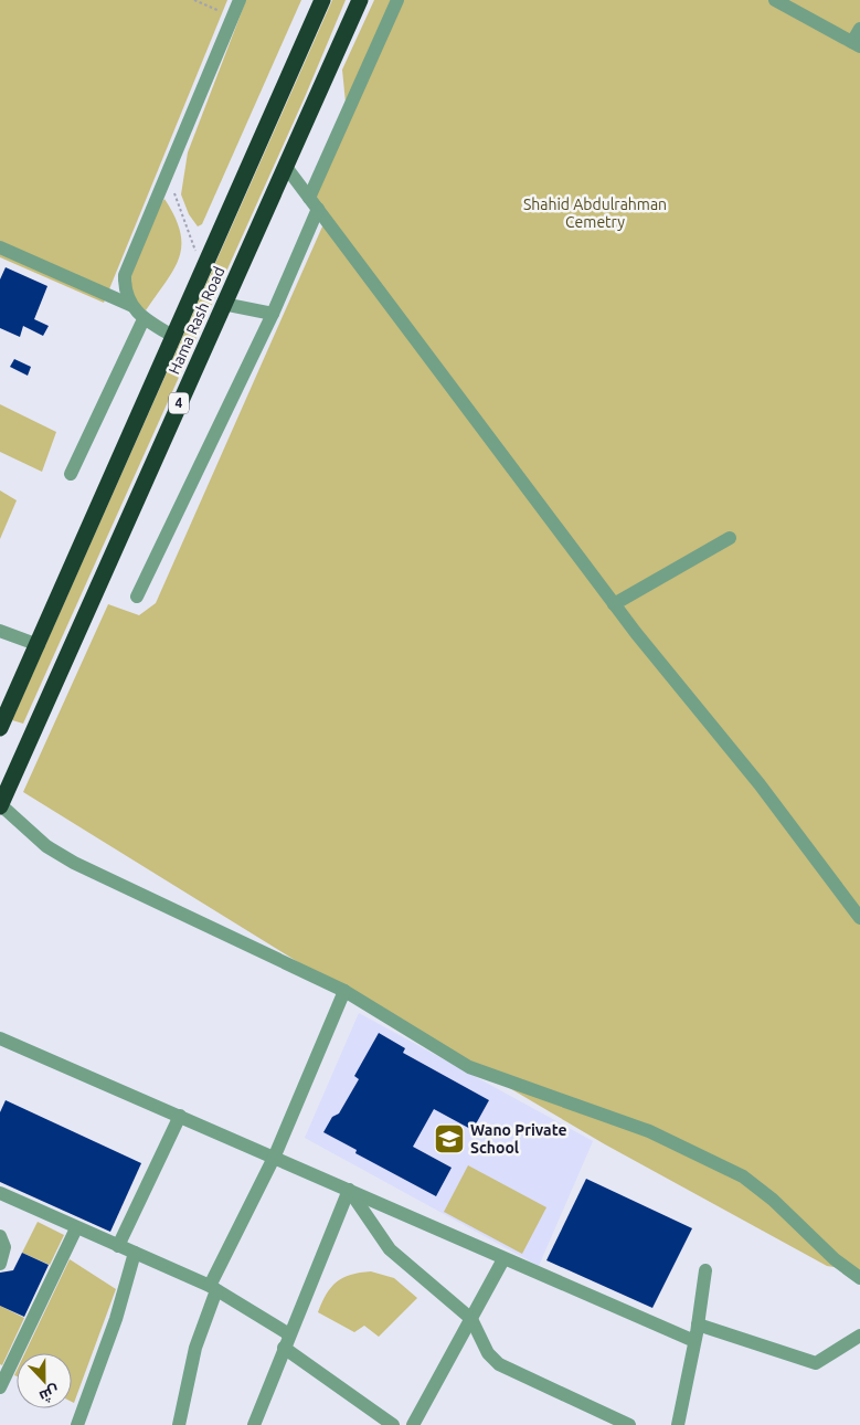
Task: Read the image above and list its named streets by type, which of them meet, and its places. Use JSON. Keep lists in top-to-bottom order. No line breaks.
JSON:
{"streets":{"highway":["Hama Rash Road","4"]},"parks":["Shahid Abdulrahman Cemetry"],"places":{"school or university":["Wano Private School"]},"north":"bottom"}
